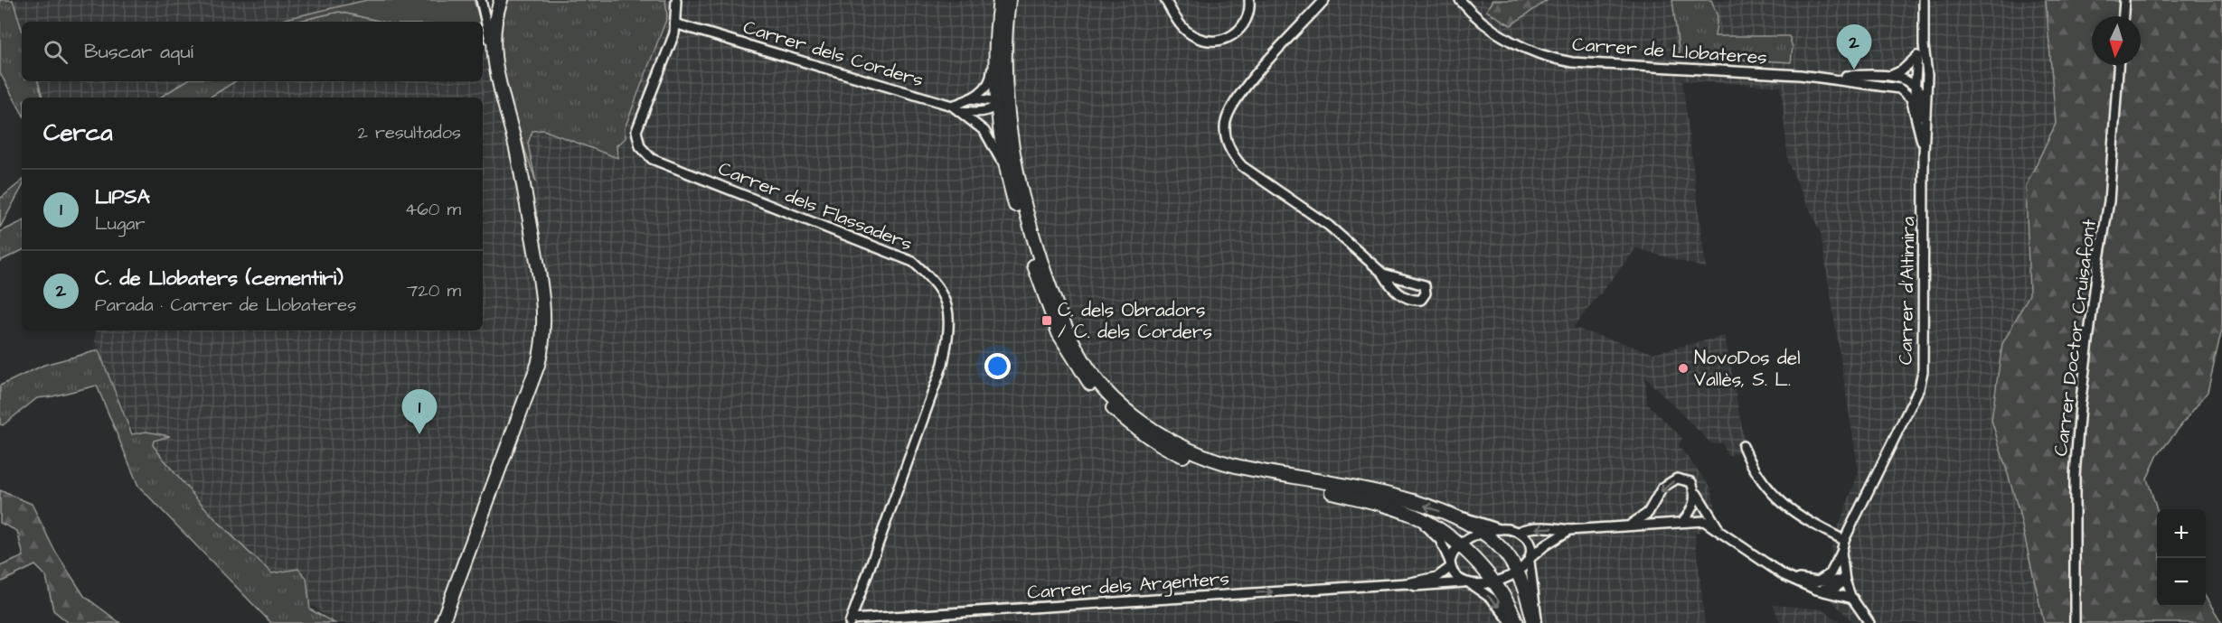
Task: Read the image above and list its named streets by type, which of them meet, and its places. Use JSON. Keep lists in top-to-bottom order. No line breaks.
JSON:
{"streets":{"street":["Carrer de Llobateres","Carrer dels Corders","Carrer dels Flassaders","Carrer d'Altimira","Carrer Doctor Cruisafont","Carrer dels Argenters"]},"crossings":[["Carrer de Llobateres","Carrer d'Altimira"],["Carrer dels Corders","Carrer dels Flassaders"],["Carrer dels Flassaders","Carrer dels Argenters"]],"one_way":["Carrer dels Argenters"],"places":{"transit":["C. dels Obradors / C. dels Corders"],"other":["NovoDos del Vallès, S. L."]},"north":"bottom","page":{"search":"Buscar aquí","pins":["2","1"],"heading":["Cerca","2 resultados"],"list":[{"mark":"1","name":"LIPSA","note":"Lugar","value":"460 m"},{"mark":"2","name":"C. de Llobaters (cementiri)","note":"Parada · Carrer de Llobateres","value":"720 m"}],"map_buttons":["+","−"]}}
